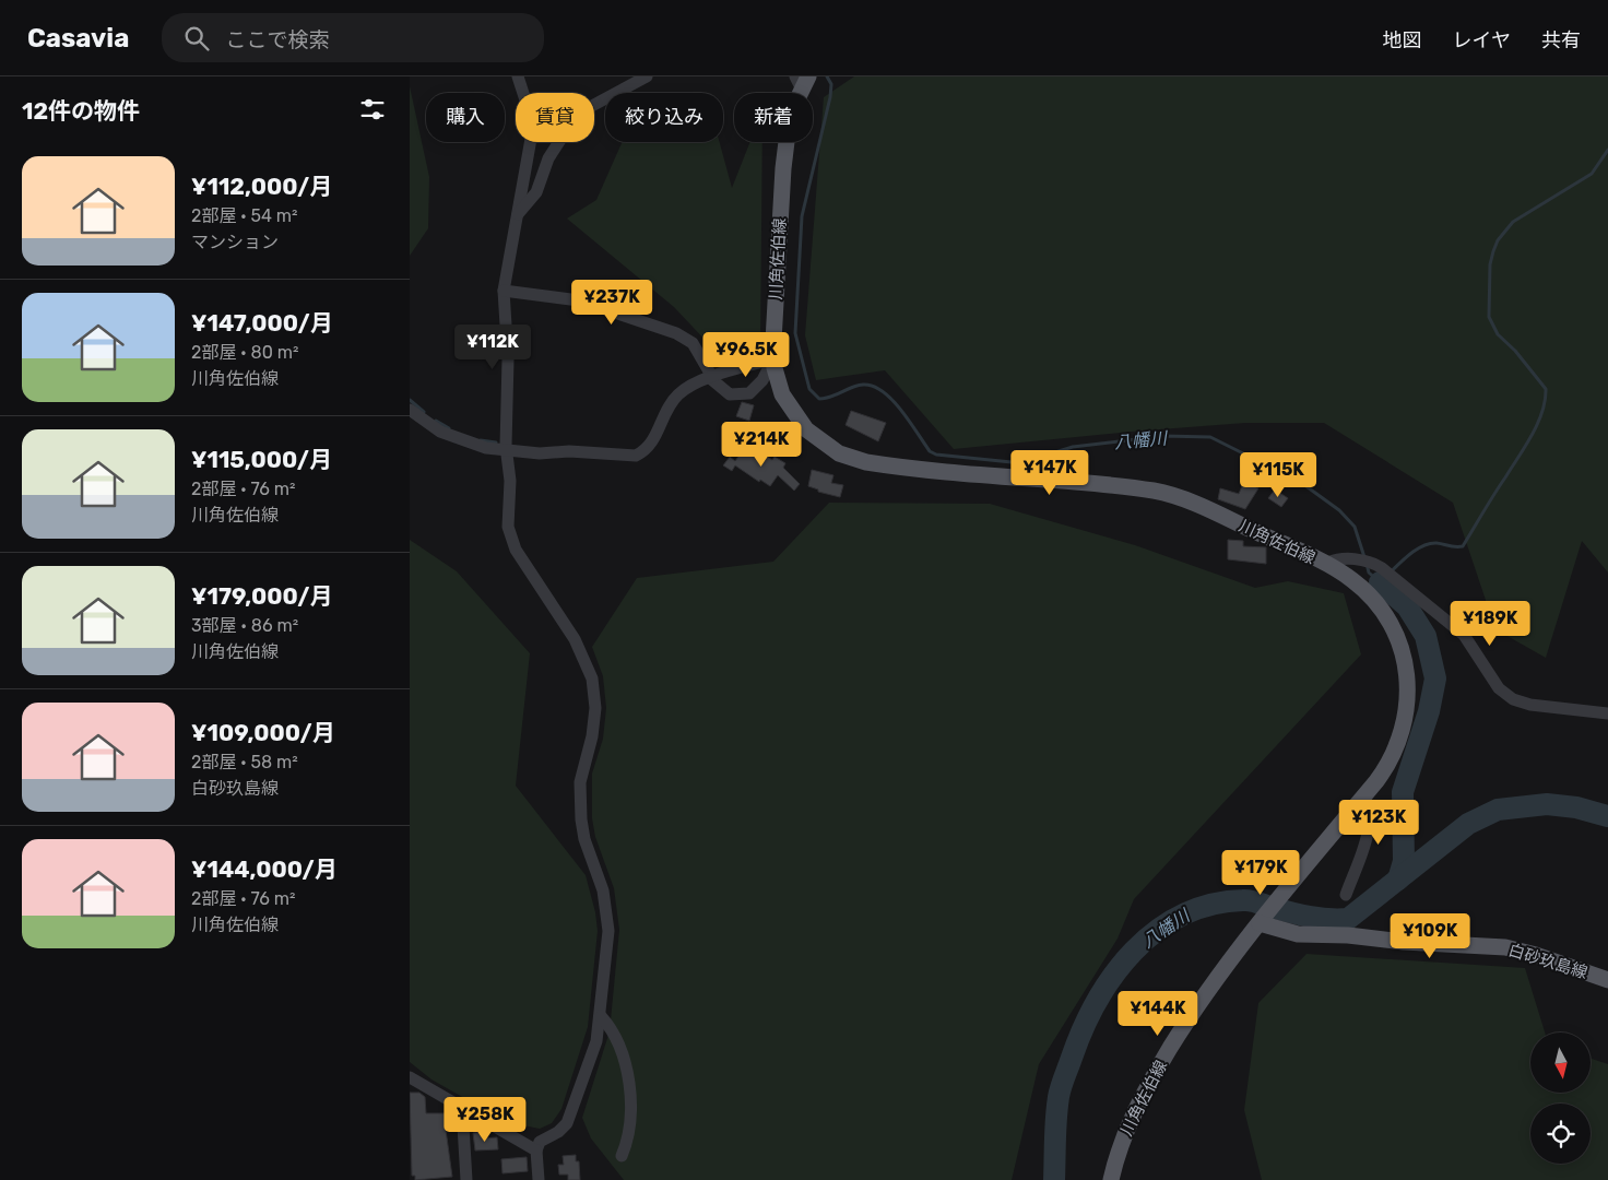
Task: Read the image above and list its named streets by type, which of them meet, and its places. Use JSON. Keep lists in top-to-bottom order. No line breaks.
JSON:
{"streets":{"main road":["川角佐伯線","白砂玖島線"]},"crossings":[["川角佐伯線","白砂玖島線"]],"water":["八幡川"],"north":"bottom","page":{"header":"Casavia","search":"ここで検索","nav":["地図","レイヤ","共有"],"heading":"12件の物件","chip":["購入","賃貸","絞り込み","新着"],"list":[{"name":"¥112,000/月","note":"2部屋 · 54 m² · マンション"},{"name":"¥147,000/月","note":"2部屋 · 80 m² · 川角佐伯線"},{"name":"¥115,000/月","note":"2部屋 · 76 m² · 川角佐伯線"},{"name":"¥179,000/月","note":"3部屋 · 86 m² · 川角佐伯線"},{"name":"¥109,000/月","note":"2部屋 · 58 m² · 白砂玖島線"},{"name":"¥144,000/月","note":"2部屋 · 76 m² · 川角佐伯線"}],"price":["¥237K","¥112K","¥96.5K","¥214K","¥147K","¥115K","¥189K","¥123K","¥179K","¥109K","¥144K","¥258K"]}}
